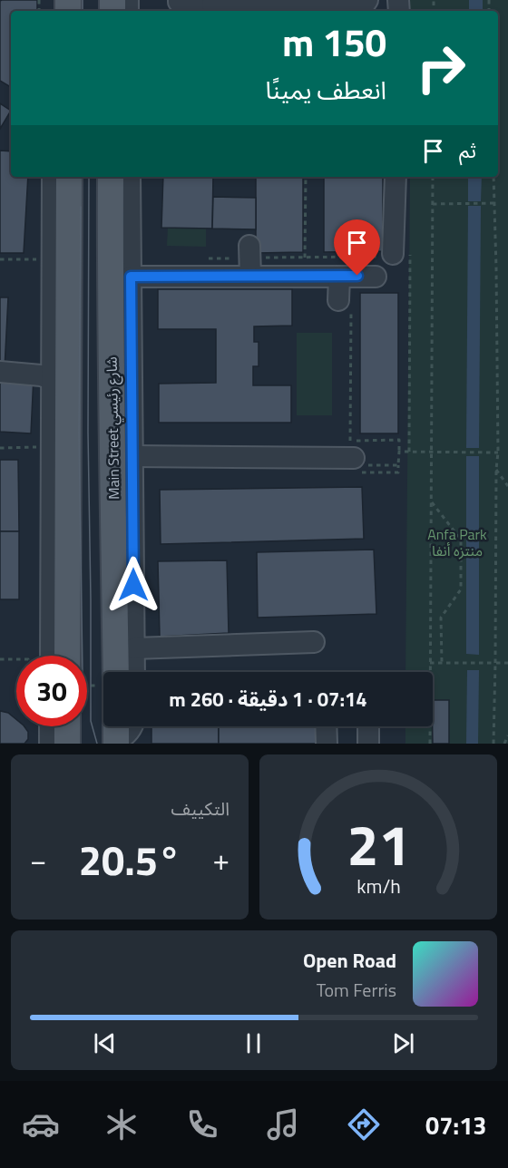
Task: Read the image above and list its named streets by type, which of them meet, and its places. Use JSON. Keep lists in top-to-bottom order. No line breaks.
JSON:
{"streets":{"main road":["Main Street شارع رئيسي"]},"parks":["Anfa Park منتزه أنفا"],"page":{"turn":["150 m","انعطف يمينًا"],"then":"ثم","limit":"30","trip":"07:14 · 1 دقيقة · 260 m","tile":"التكييف","heat":["−","20.5°","+"],"song":["Open Road","Tom Ferris"],"tabs":"07:13","gauge":["21","km/h"]}}
